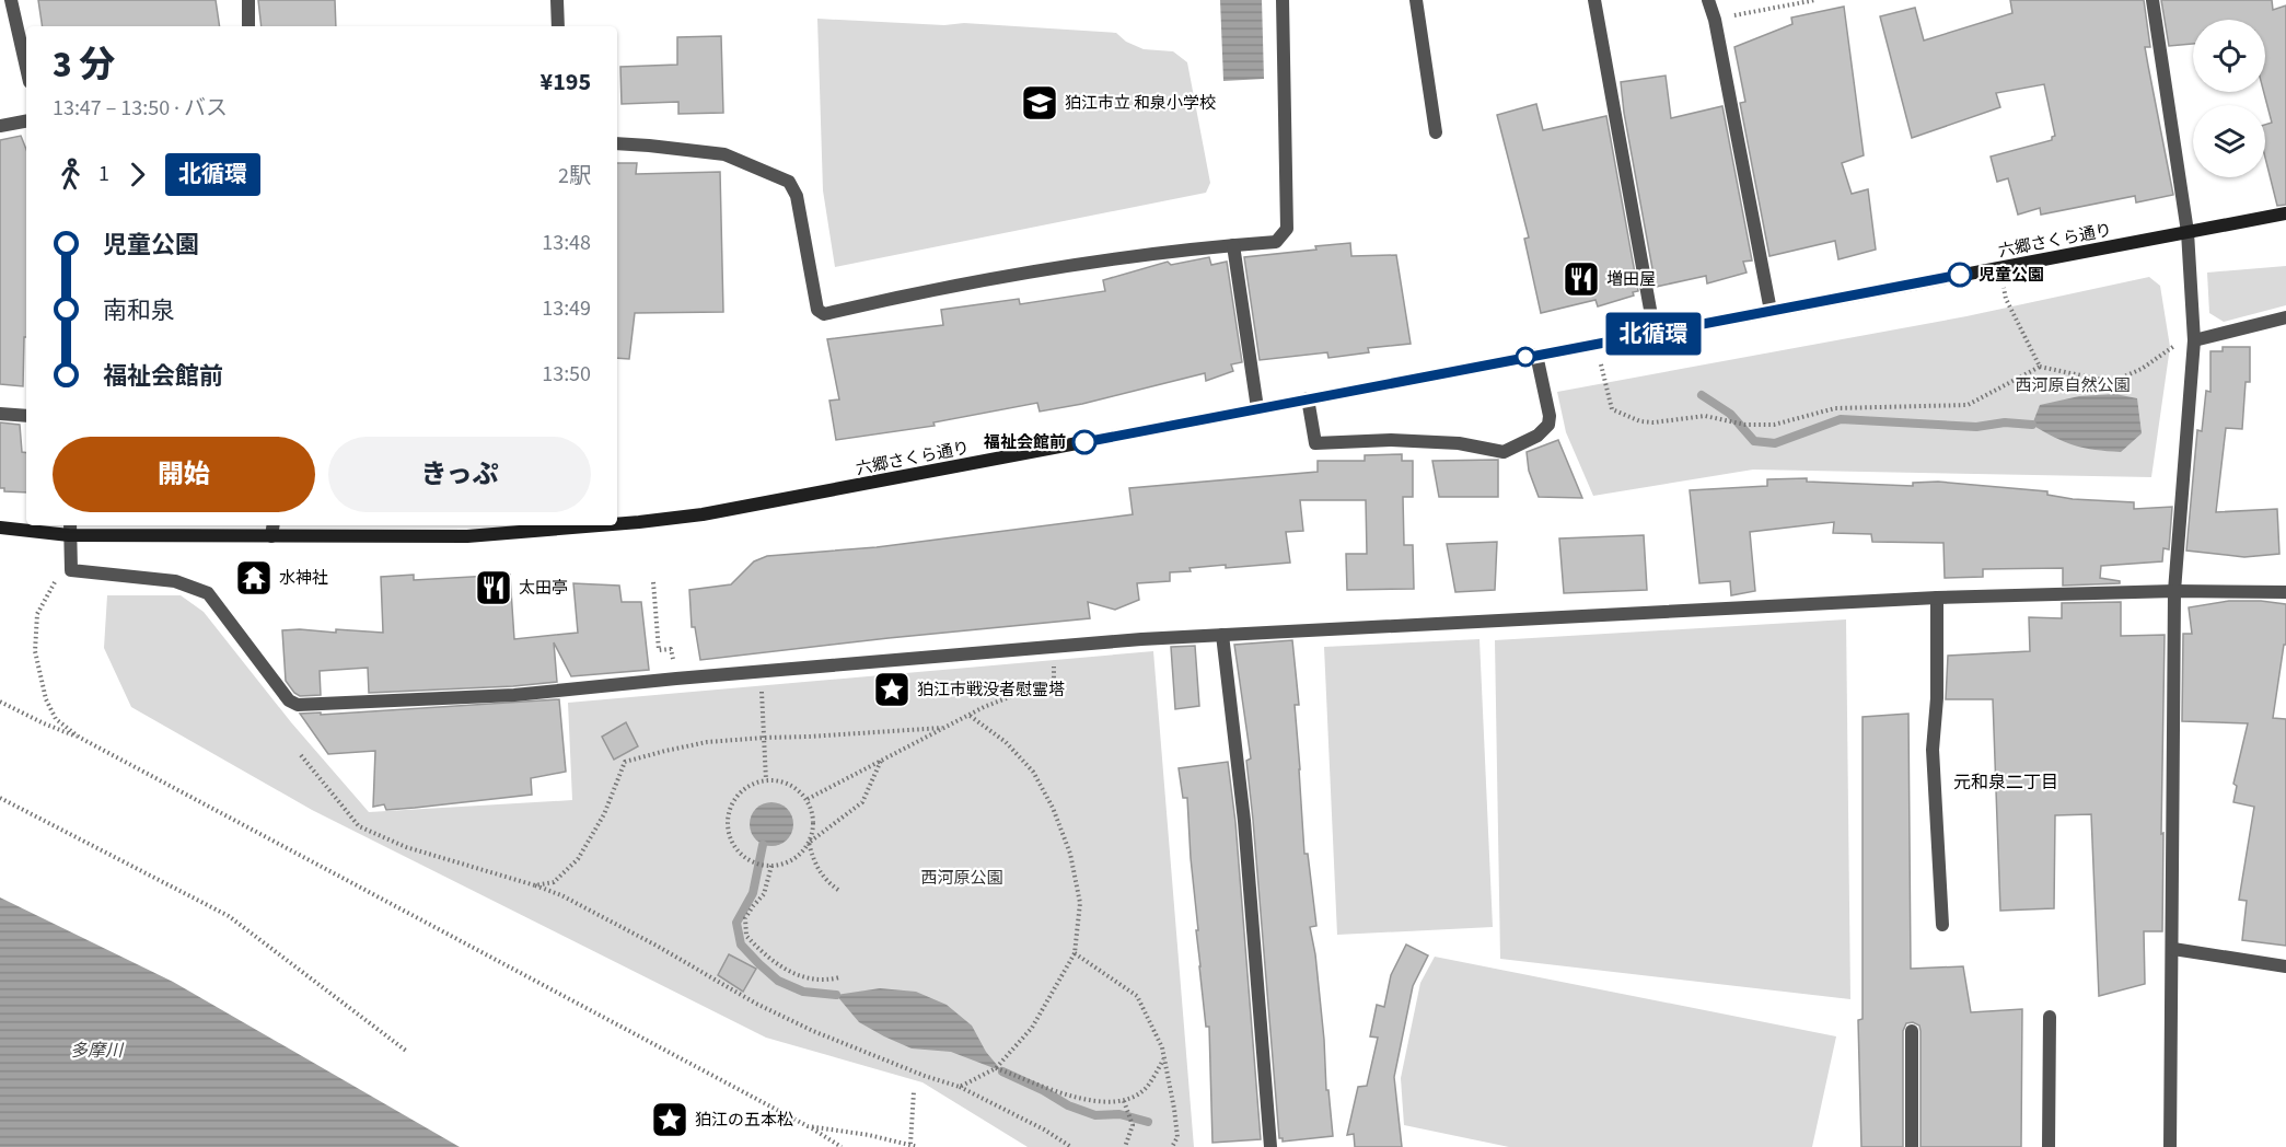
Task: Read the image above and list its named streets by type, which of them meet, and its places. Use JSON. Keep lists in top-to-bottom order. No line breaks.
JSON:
{"streets":{"main road":["六郷さくら通り"]},"districts":["元和泉二丁目"],"water":["多摩川"],"parks":["西河原自然公園","西河原公園"],"places":{"school or university":["狛江市立 和泉小学校"],"other":["児童公園","福祉会館前"],"restaurant":["増田屋","太田亭"],"temple":["水神社"],"place":["狛江市戦没者慰霊塔","狛江の五本松"]},"lines":["bus line 北循環"],"page":{"on_map":"北循環","heading":["3 分","13:47 – 13:50 · バス","¥195"],"legs":["1","北循環","2駅"],"list":[{"name":"児童公園","value":"13:48"},{"name":"南和泉","value":"13:49"},{"name":"福祉会館前","value":"13:50"}],"buttons":["開始","きっぷ"]}}
